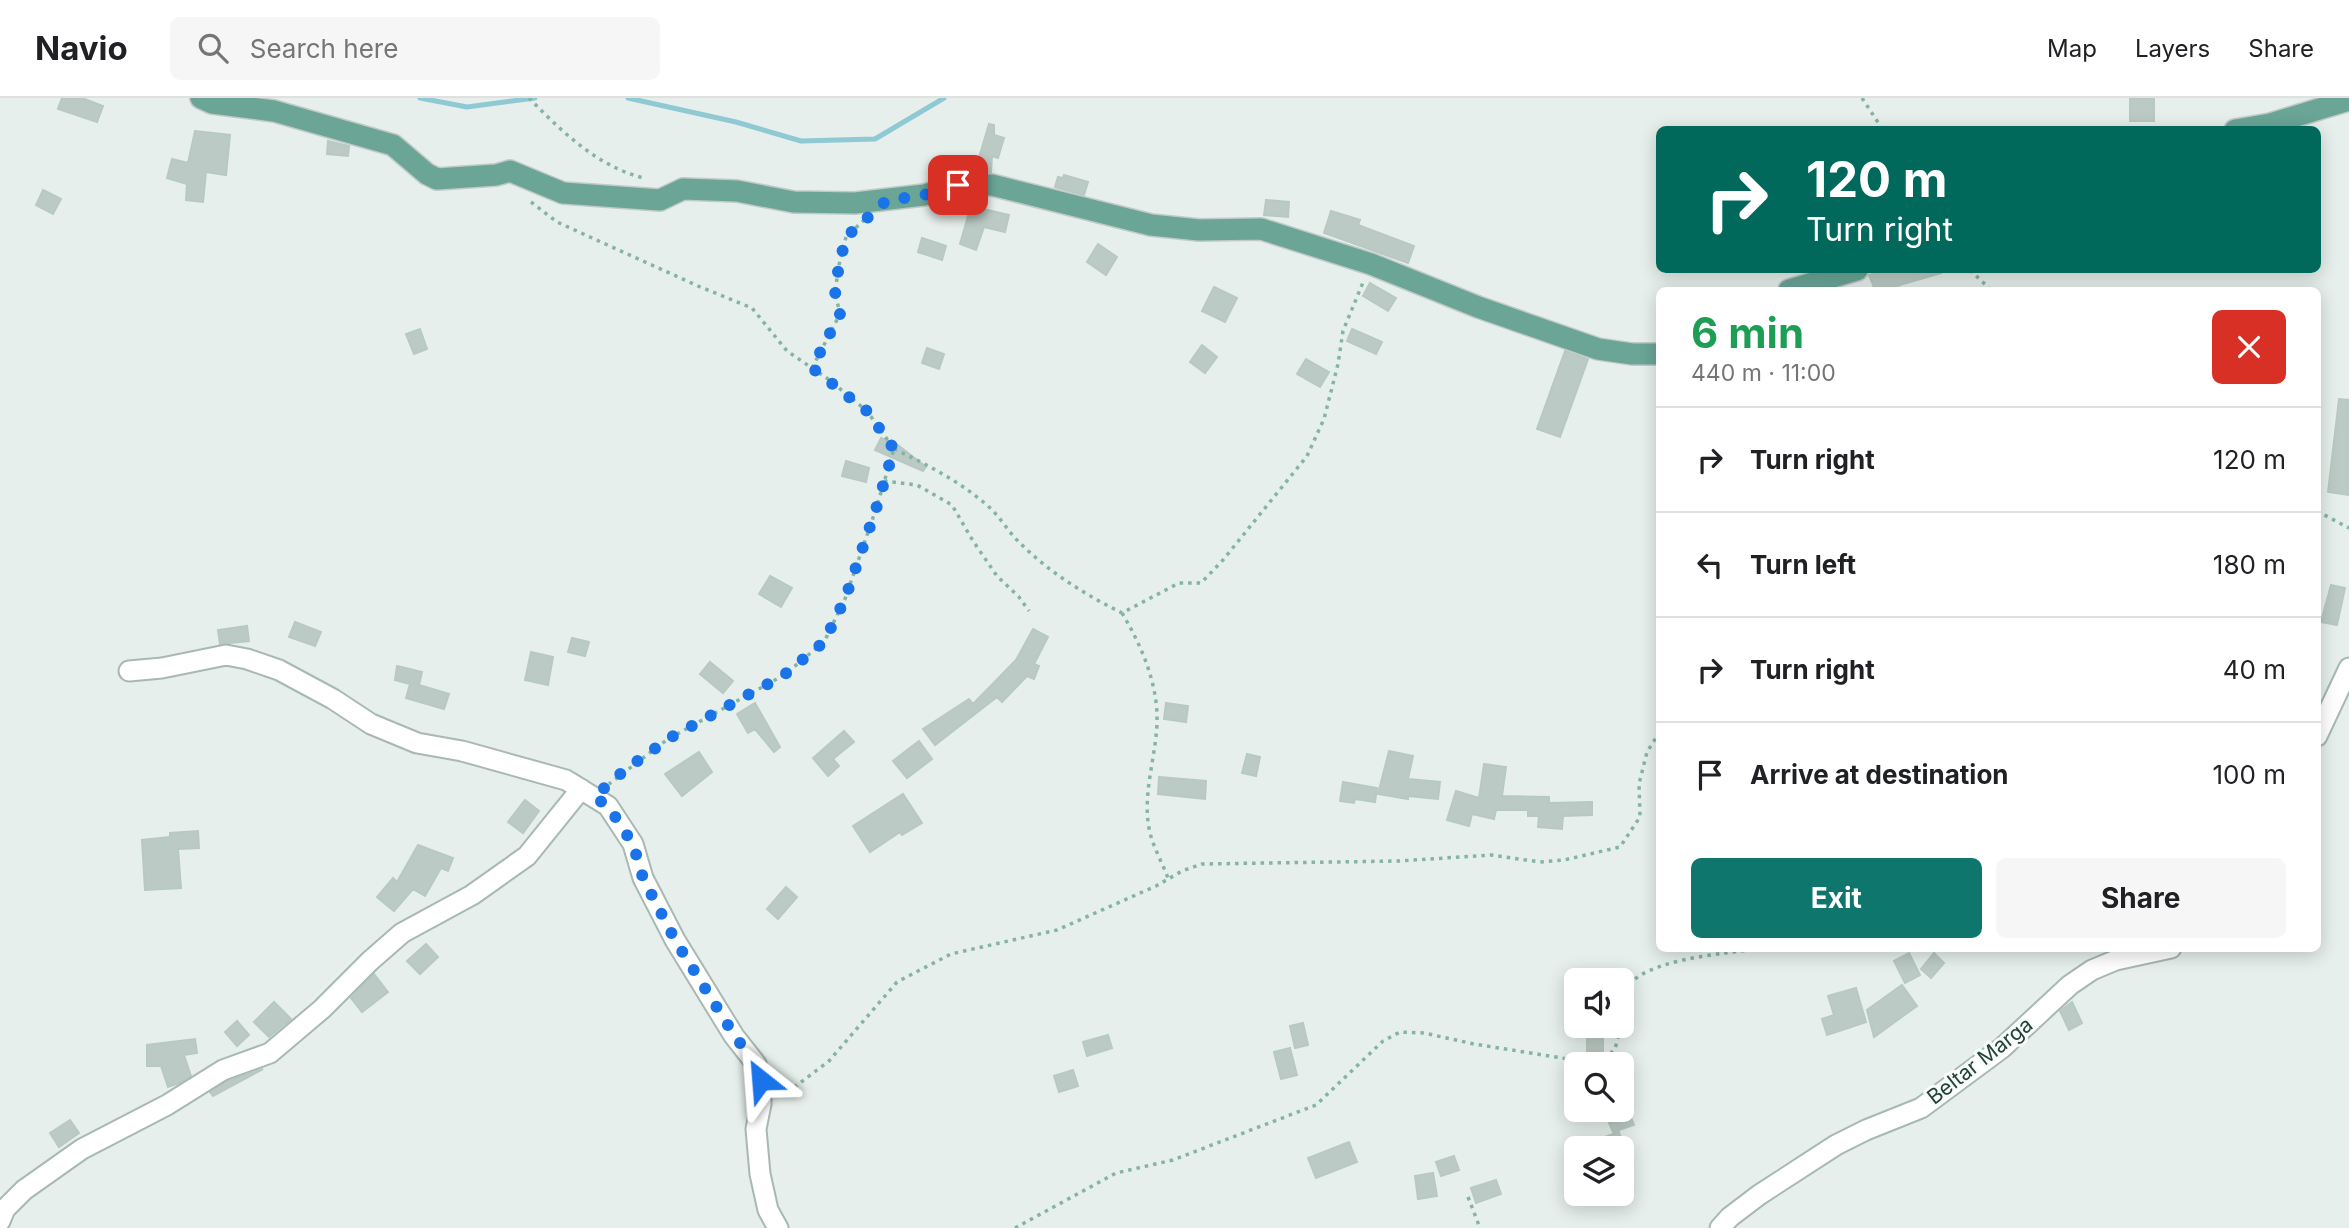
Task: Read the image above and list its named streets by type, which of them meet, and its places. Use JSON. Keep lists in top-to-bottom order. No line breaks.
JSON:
{"streets":{"street":["Beltar Marga"]},"page":{"header":"Navio","search":"Search here","nav":["Map","Layers","Share"],"turn":["120 m","Turn right"],"heading":["6 min","440 m · 11:00"],"list":[{"name":"Turn right","value":"120 m"},{"name":"Turn left","value":"180 m"},{"name":"Turn right","value":"40 m"},{"name":"Arrive at destination","value":"100 m"}],"buttons":["Exit","Share"]}}
